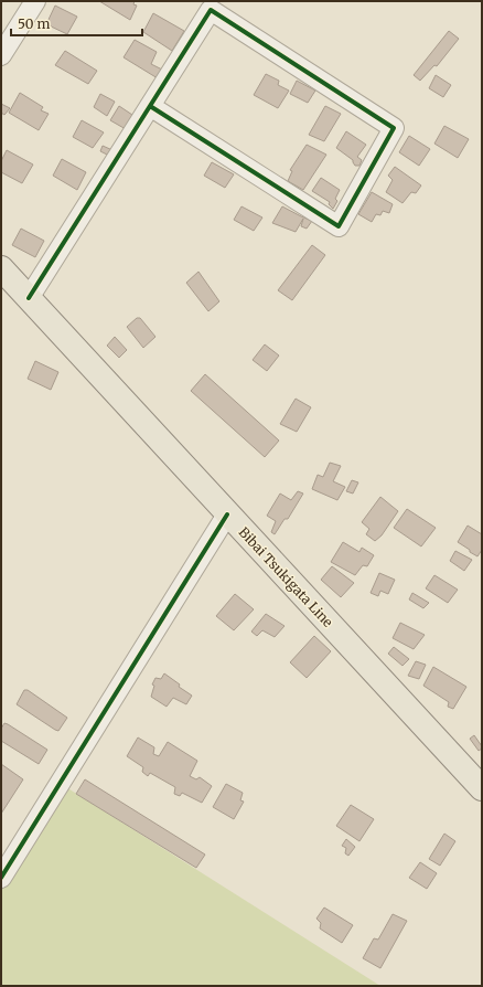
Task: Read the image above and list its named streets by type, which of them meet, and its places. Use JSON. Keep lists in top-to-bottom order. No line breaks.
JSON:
{"streets":{"main road":["Bibai Tsukigata Line"]},"scale_bar":"50 m"}
